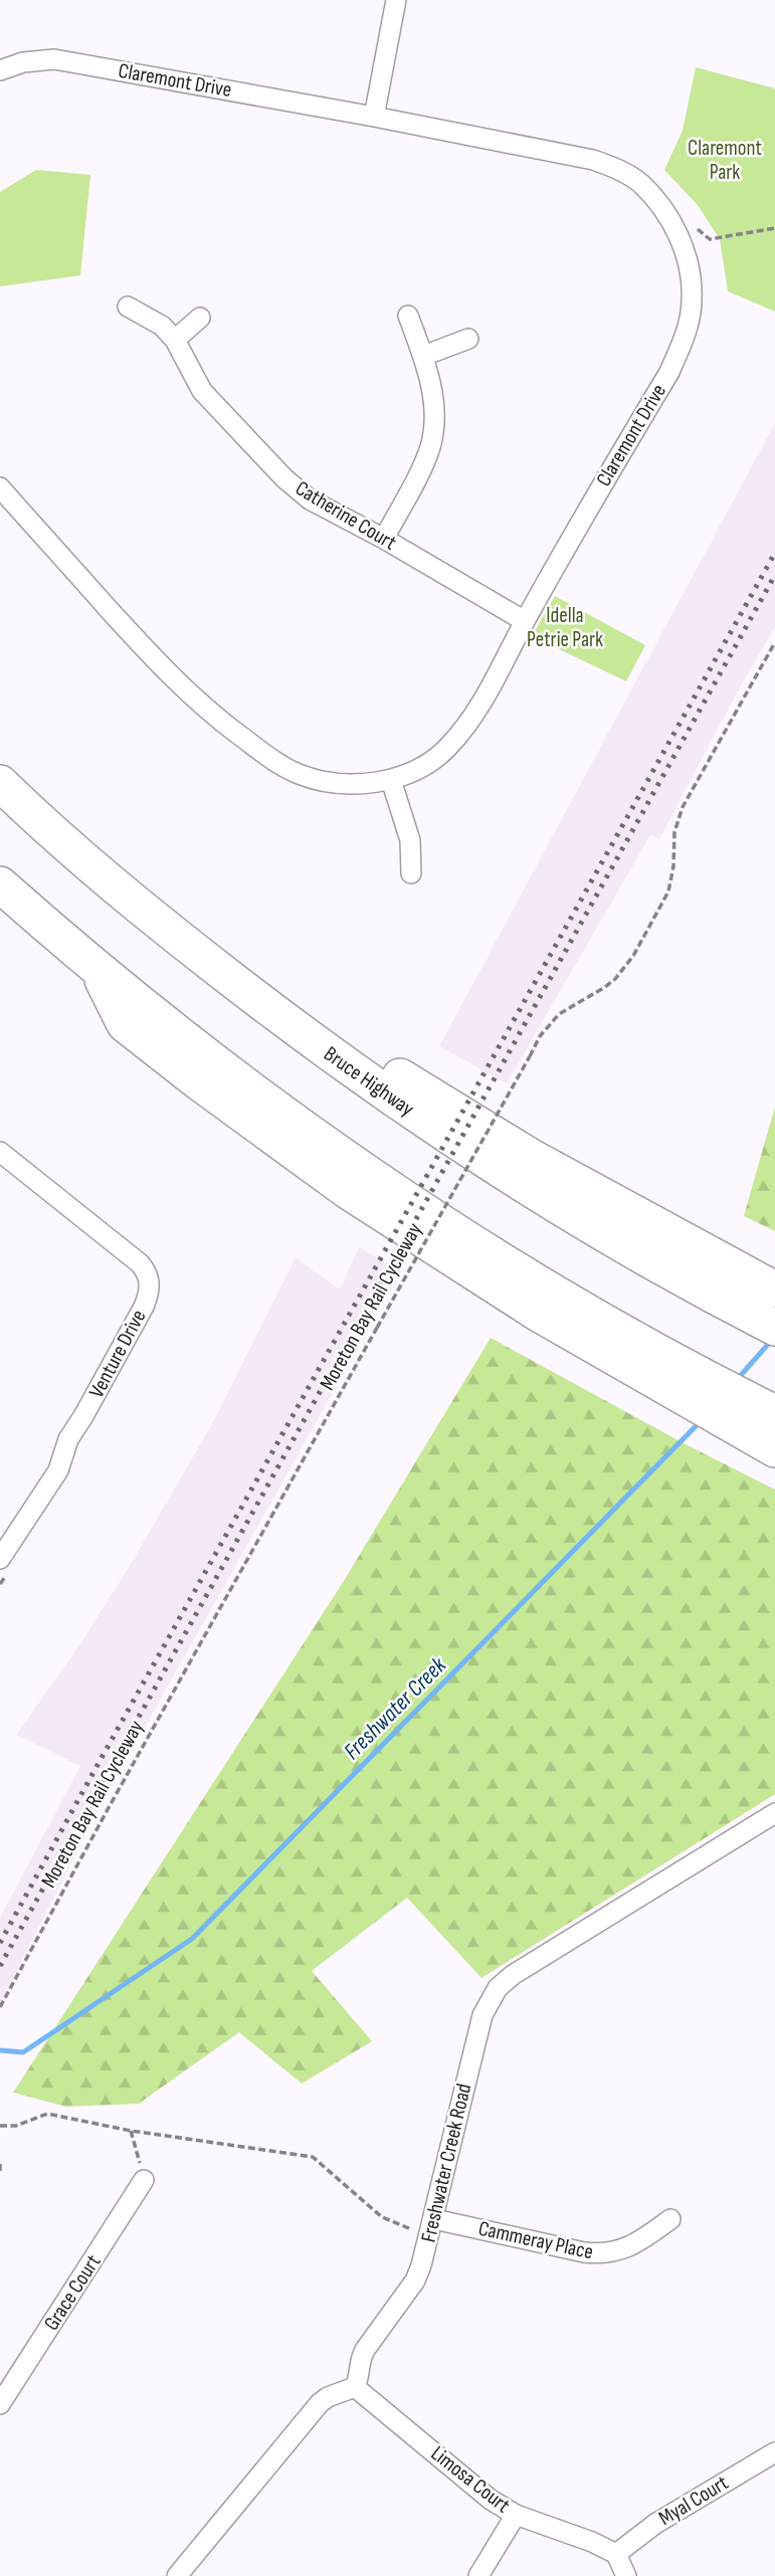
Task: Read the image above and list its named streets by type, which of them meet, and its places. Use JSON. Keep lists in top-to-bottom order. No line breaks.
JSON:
{"streets":{"highway":["Bruce Highway"],"street":["Claremont Drive","Catherine Court","Venture Drive","Freshwater Creek Road","Cammeray Place","Grace Court","Limosa Court","Myal Court"],"path":["Moreton Bay Rail Cycleway"]},"crossings":[["Claremont Drive","Catherine Court"],["Freshwater Creek Road","Cammeray Place"],["Freshwater Creek Road","Limosa Court"],["Limosa Court","Myal Court"]],"water":["Freshwater Creek"],"parks":["Claremont Park","Idella Petrie Park"]}
